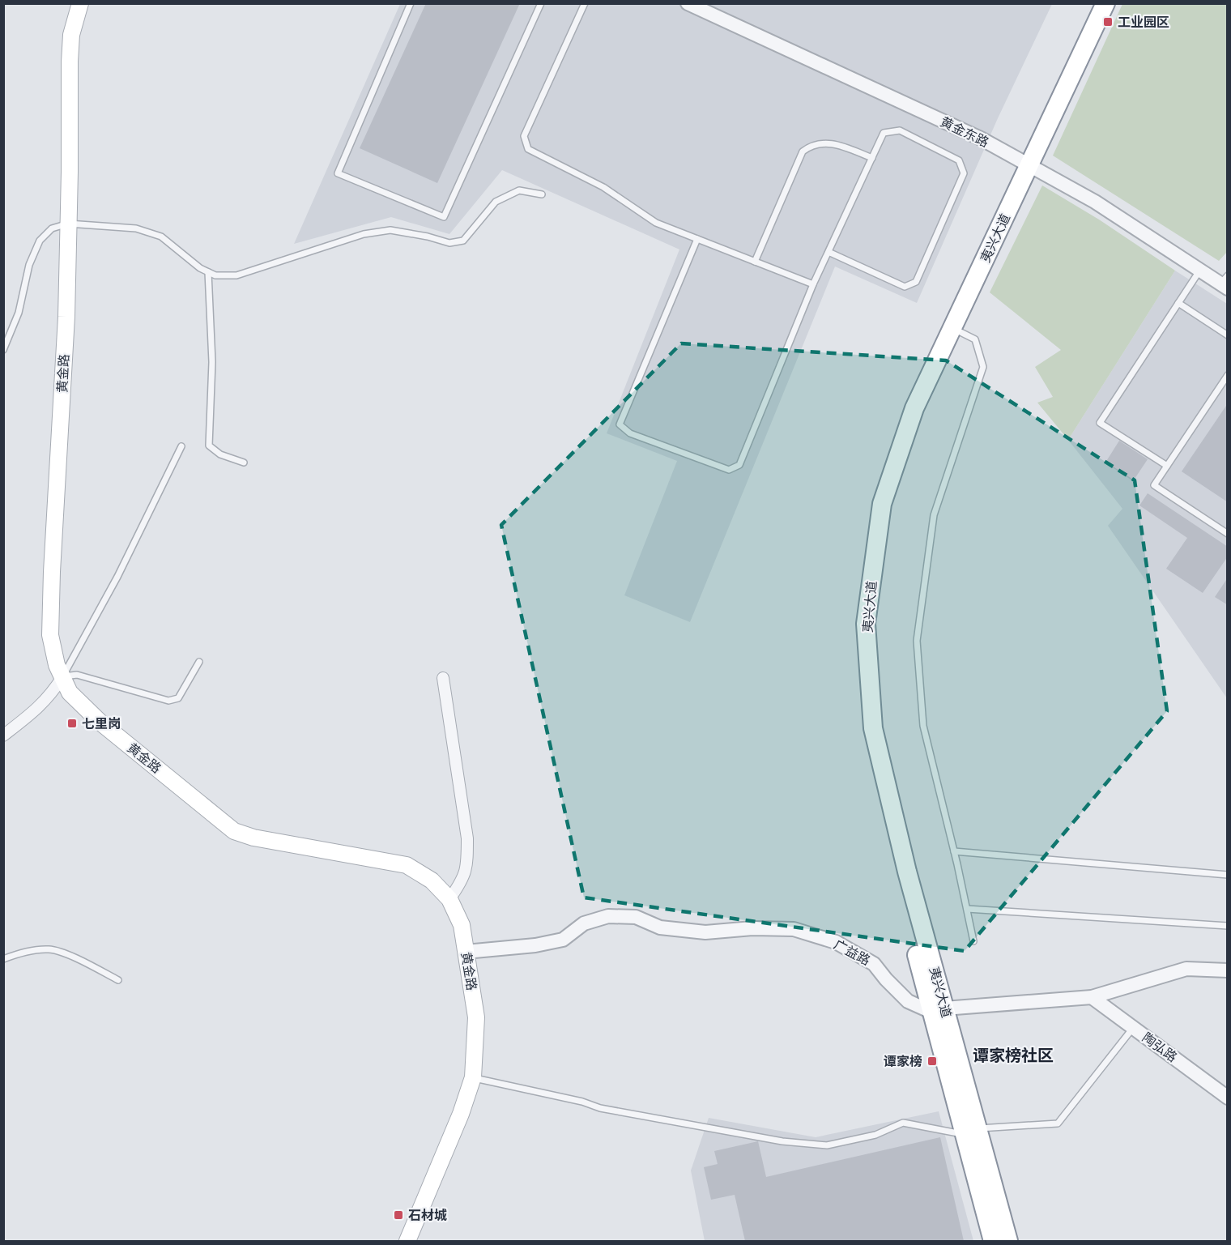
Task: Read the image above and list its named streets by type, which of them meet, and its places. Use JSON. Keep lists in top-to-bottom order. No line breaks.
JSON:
{"streets":{"highway":["夷兴大道"],"main road":["黄金路"],"street":["黄金东路","广益路","陶弘路"]},"crossings":[["黄金东路","夷兴大道"],["夷兴大道","广益路"],["黄金路","广益路"],["广益路","陶弘路"]],"districts":["谭家榜社区"],"places":{"transit":["工业园区","七里岗","谭家榜","石材城"]}}
